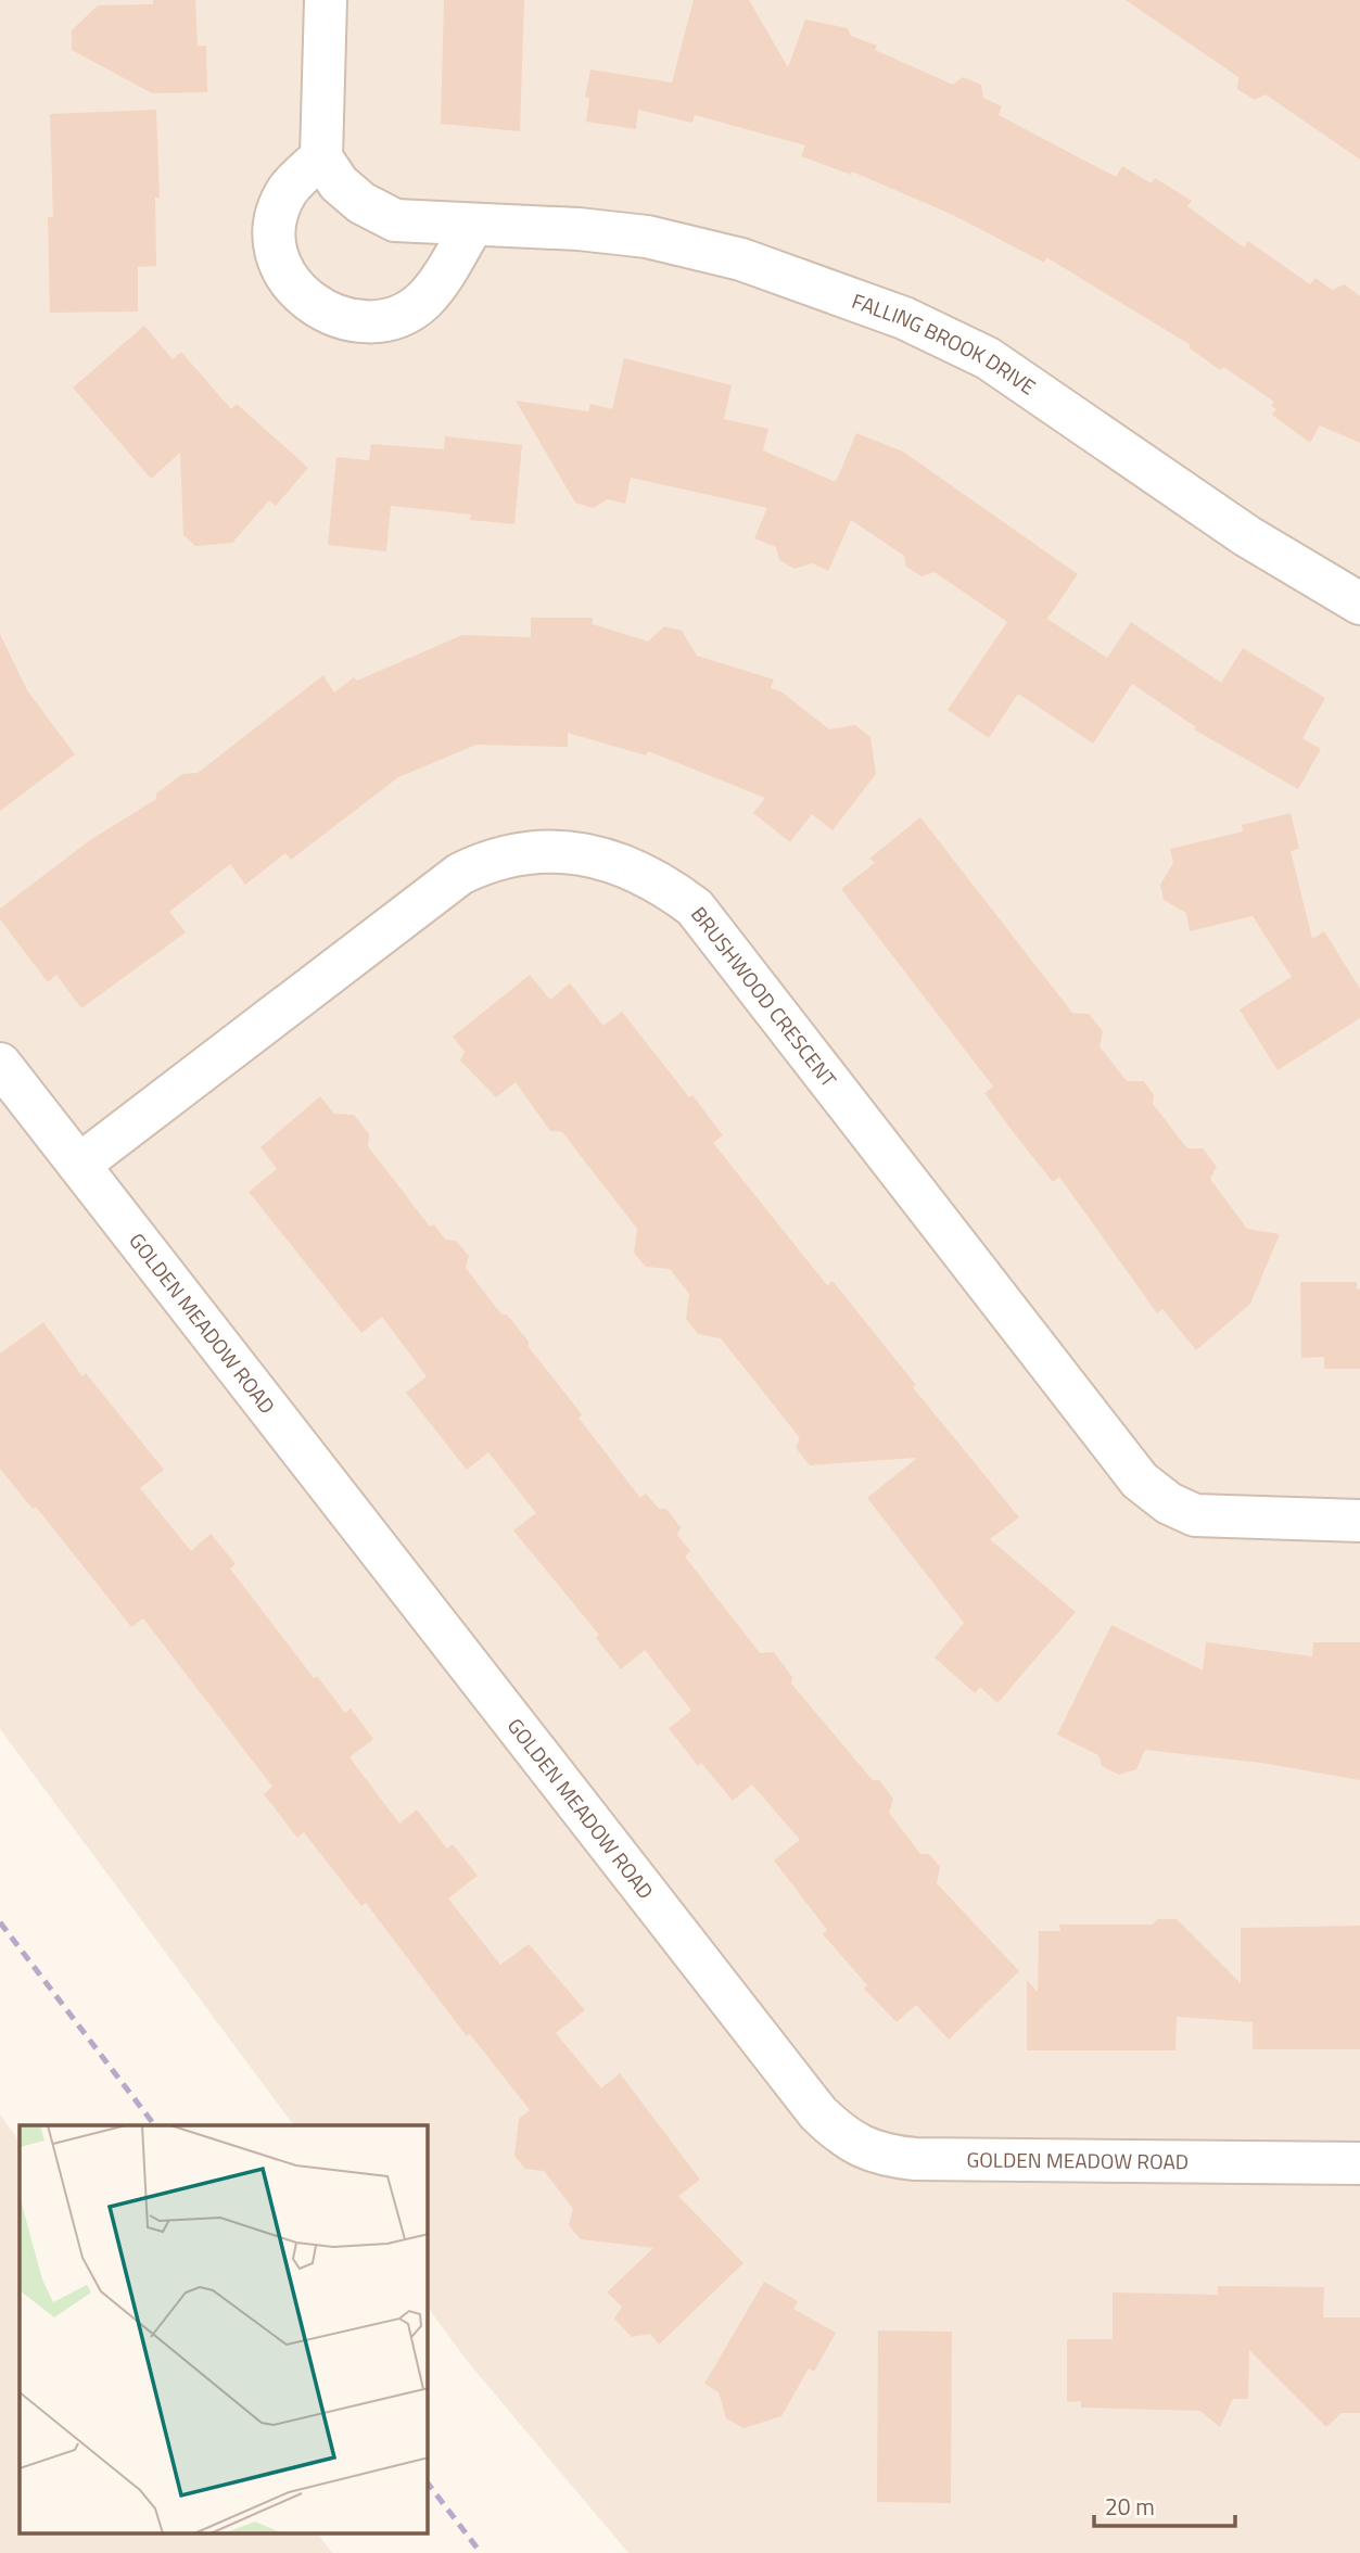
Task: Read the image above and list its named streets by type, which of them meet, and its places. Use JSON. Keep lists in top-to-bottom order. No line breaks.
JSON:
{"streets":{"street":["FALLING BROOK DRIVE","BRUSHWOOD CRESCENT","GOLDEN MEADOW ROAD"]},"crossings":[["BRUSHWOOD CRESCENT","GOLDEN MEADOW ROAD"]],"scale_bar":"20 m"}
